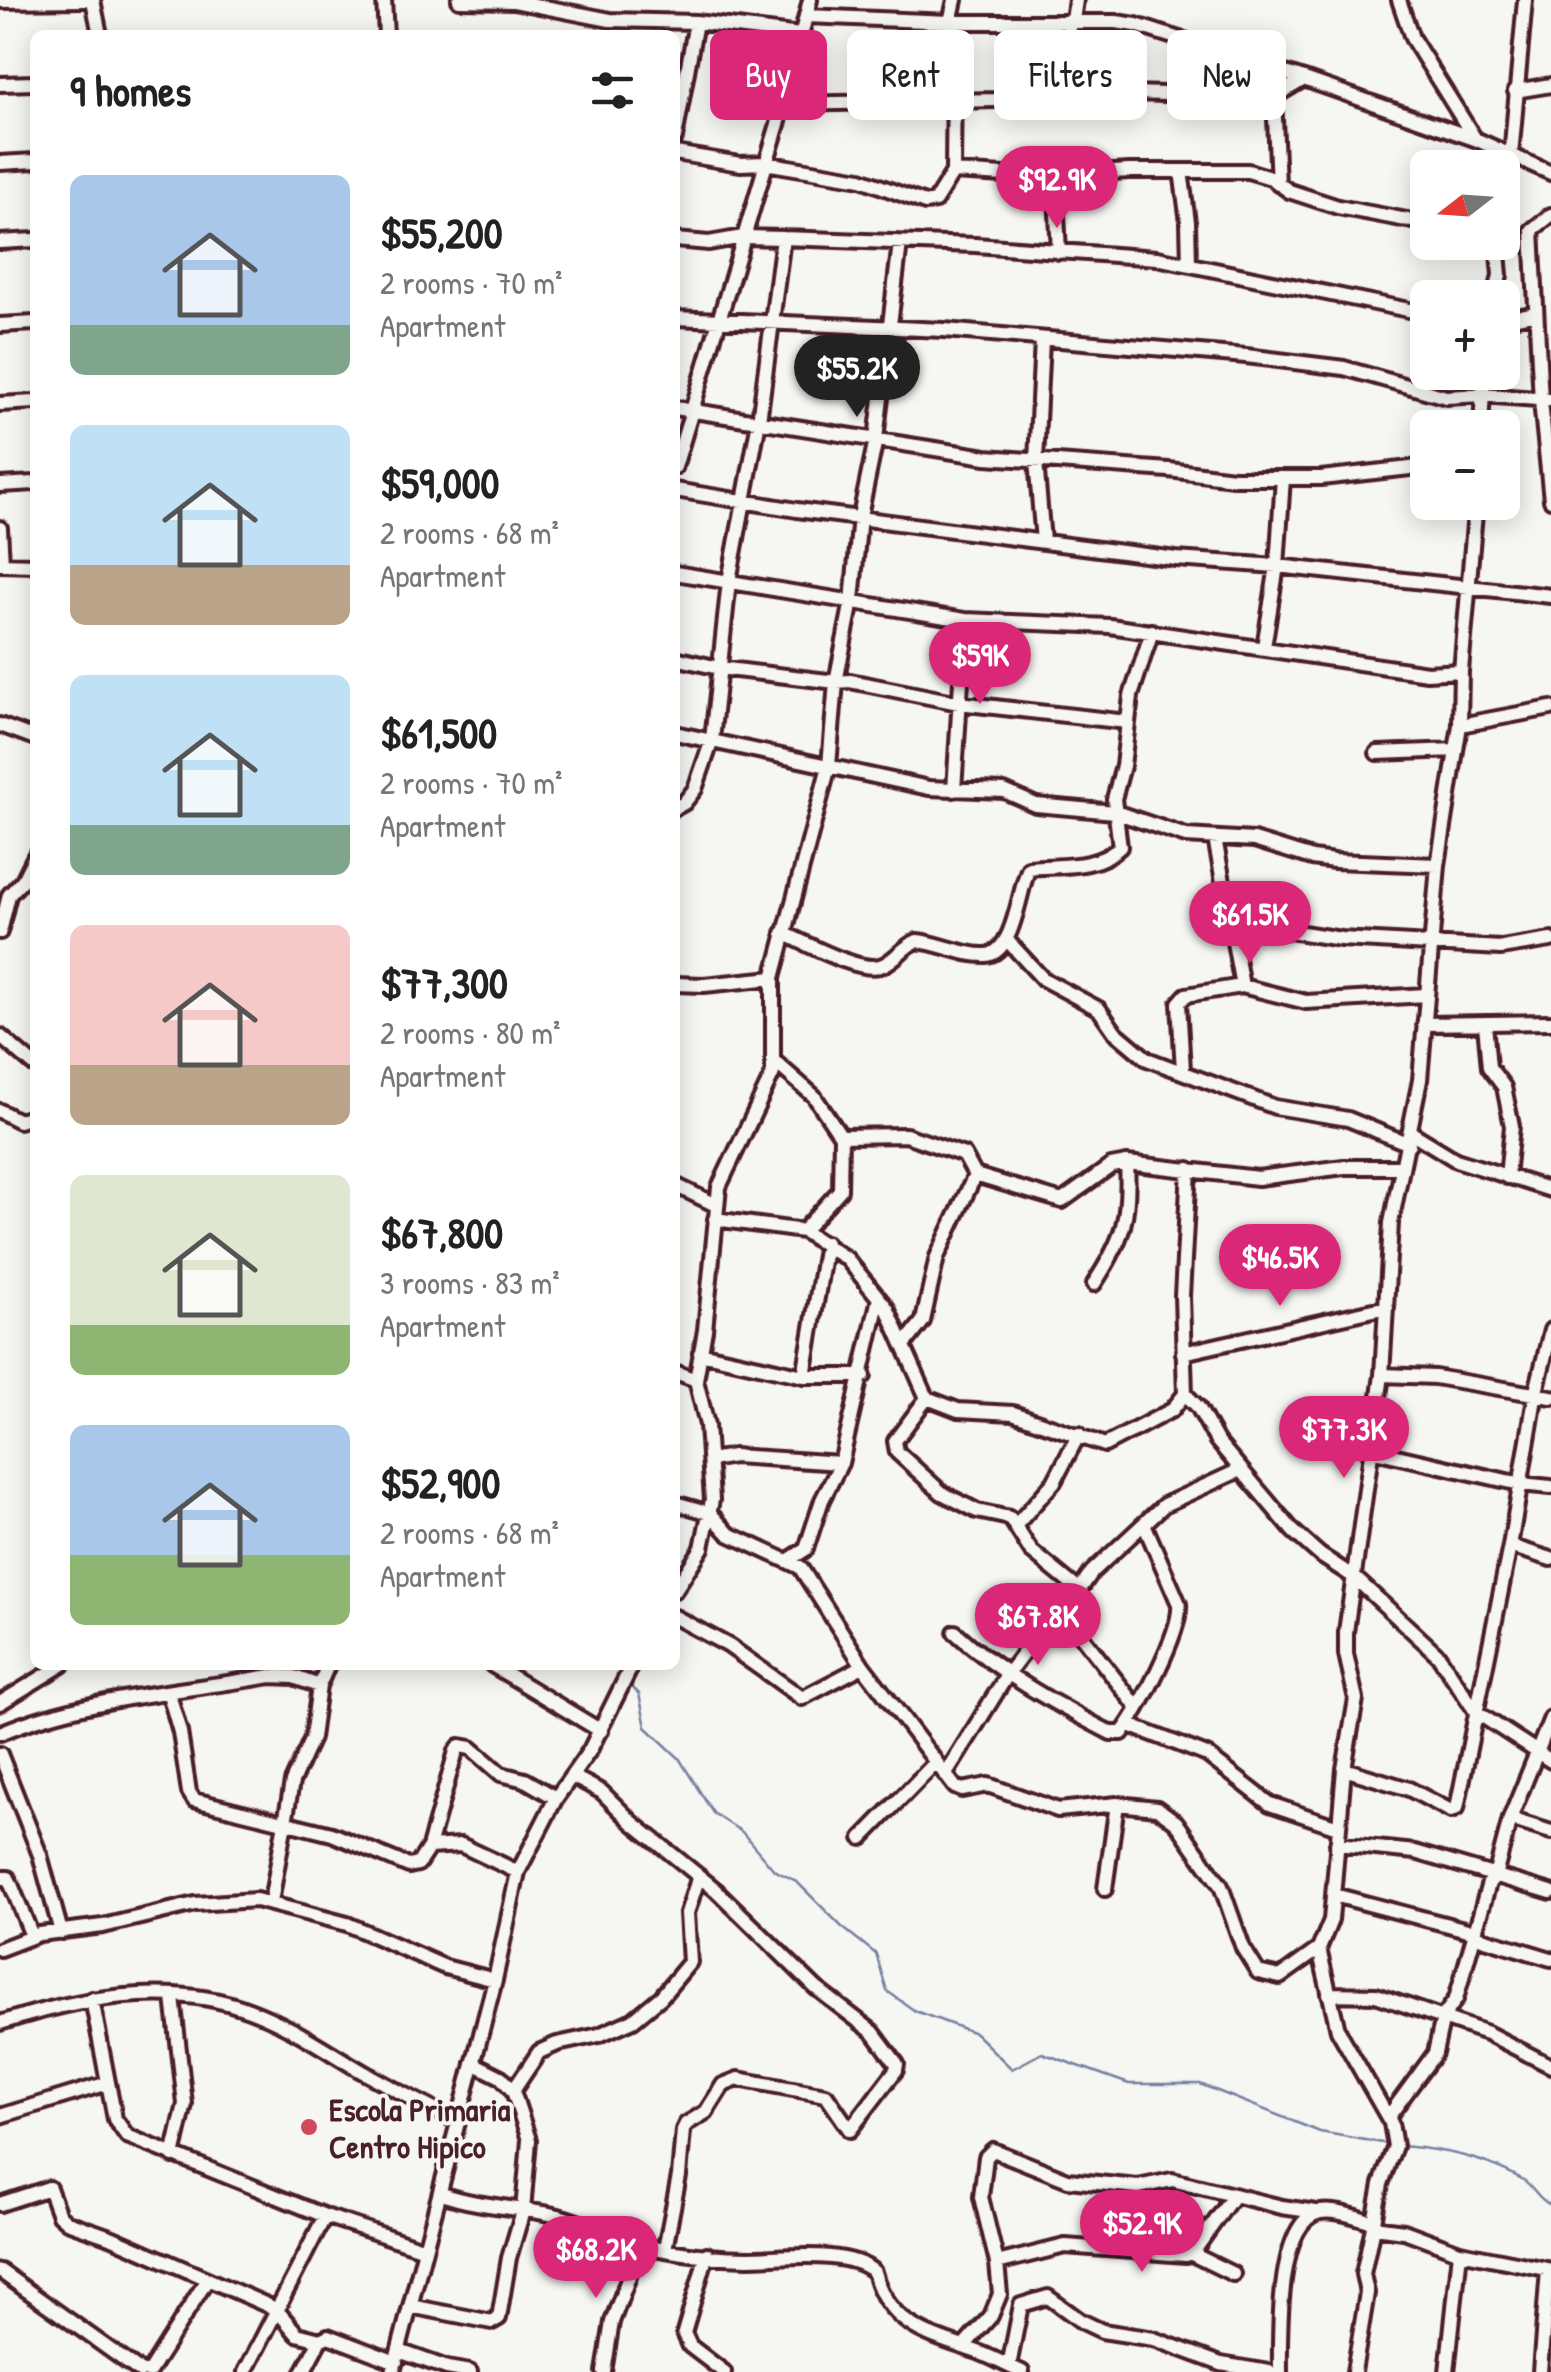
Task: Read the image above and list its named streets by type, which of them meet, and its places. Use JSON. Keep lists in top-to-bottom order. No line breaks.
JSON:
{"places":["Escola Primaria Centro Hipico"],"north":"left","page":{"chip":["Buy","Rent","Filters","New"],"heading":"9 homes","price":["$92.9K","$55.2K","$59K","$61.5K","$46.5K","$77.3K","$67.8K","$52.9K","$68.2K"],"map_buttons":["+","−"],"list":[{"name":"$55,200","note":"2 rooms · 70 m² · Apartment"},{"name":"$59,000","note":"2 rooms · 68 m² · Apartment"},{"name":"$61,500","note":"2 rooms · 70 m² · Apartment"},{"name":"$77,300","note":"2 rooms · 80 m² · Apartment"},{"name":"$67,800","note":"3 rooms · 83 m² · Apartment"},{"name":"$52,900","note":"2 rooms · 68 m² · Apartment"}]}}
